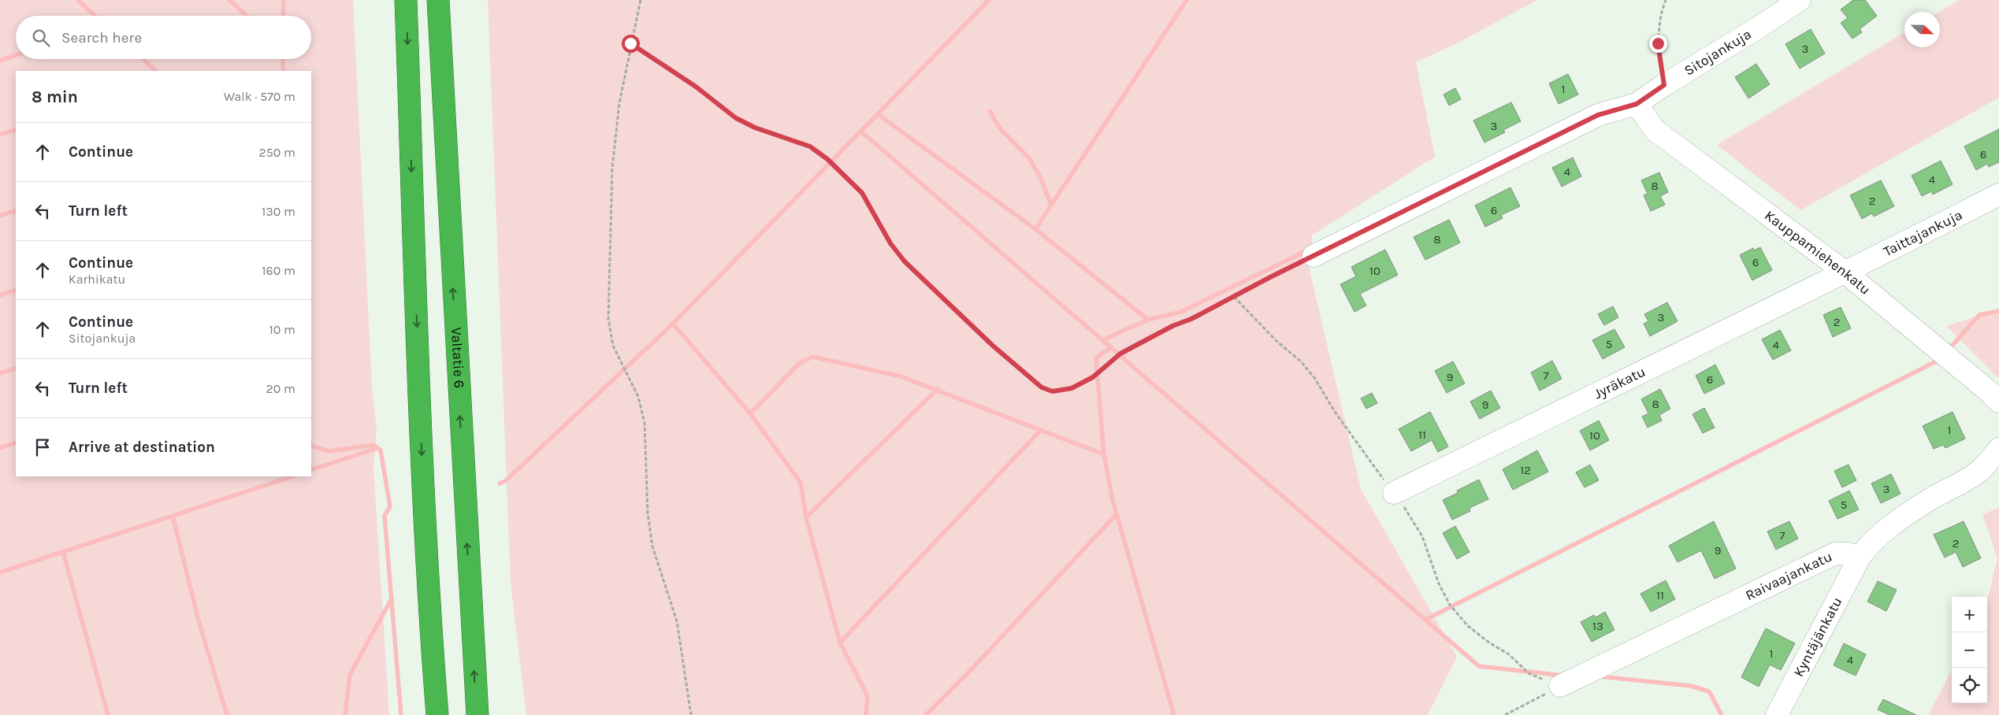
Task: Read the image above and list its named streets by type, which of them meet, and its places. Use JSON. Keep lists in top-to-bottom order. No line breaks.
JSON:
{"streets":{"highway":["Valtatie 6"],"street":["Sitojankuja","Taittajankuja","Kauppamiehenkatu","Jyräkatu","Raivaajankatu","Kyntäjänkatu"]},"crossings":[["Sitojankuja","Kauppamiehenkatu"],["Taittajankuja","Kauppamiehenkatu"],["Taittajankuja","Jyräkatu"],["Kauppamiehenkatu","Jyräkatu"],["Raivaajankatu","Kyntäjänkatu"]],"house_numbers":["3","1","3","6","4","4","8","2","6","8","6","10","3","2","5","4","7","9","6","8","9","1","11","10","12","3","5","7","2","9","11","13","1","4"],"north":"right","page":{"search":"Search here","heading":["8 min","Walk · 570 m"],"list":[["Continue","250 m"],["Turn left","130 m"],["Continue","Karhikatu","160 m"],["Continue","Sitojankuja","10 m"],["Turn left","20 m"],"Arrive at destination"],"map_buttons":["+","−"]}}
